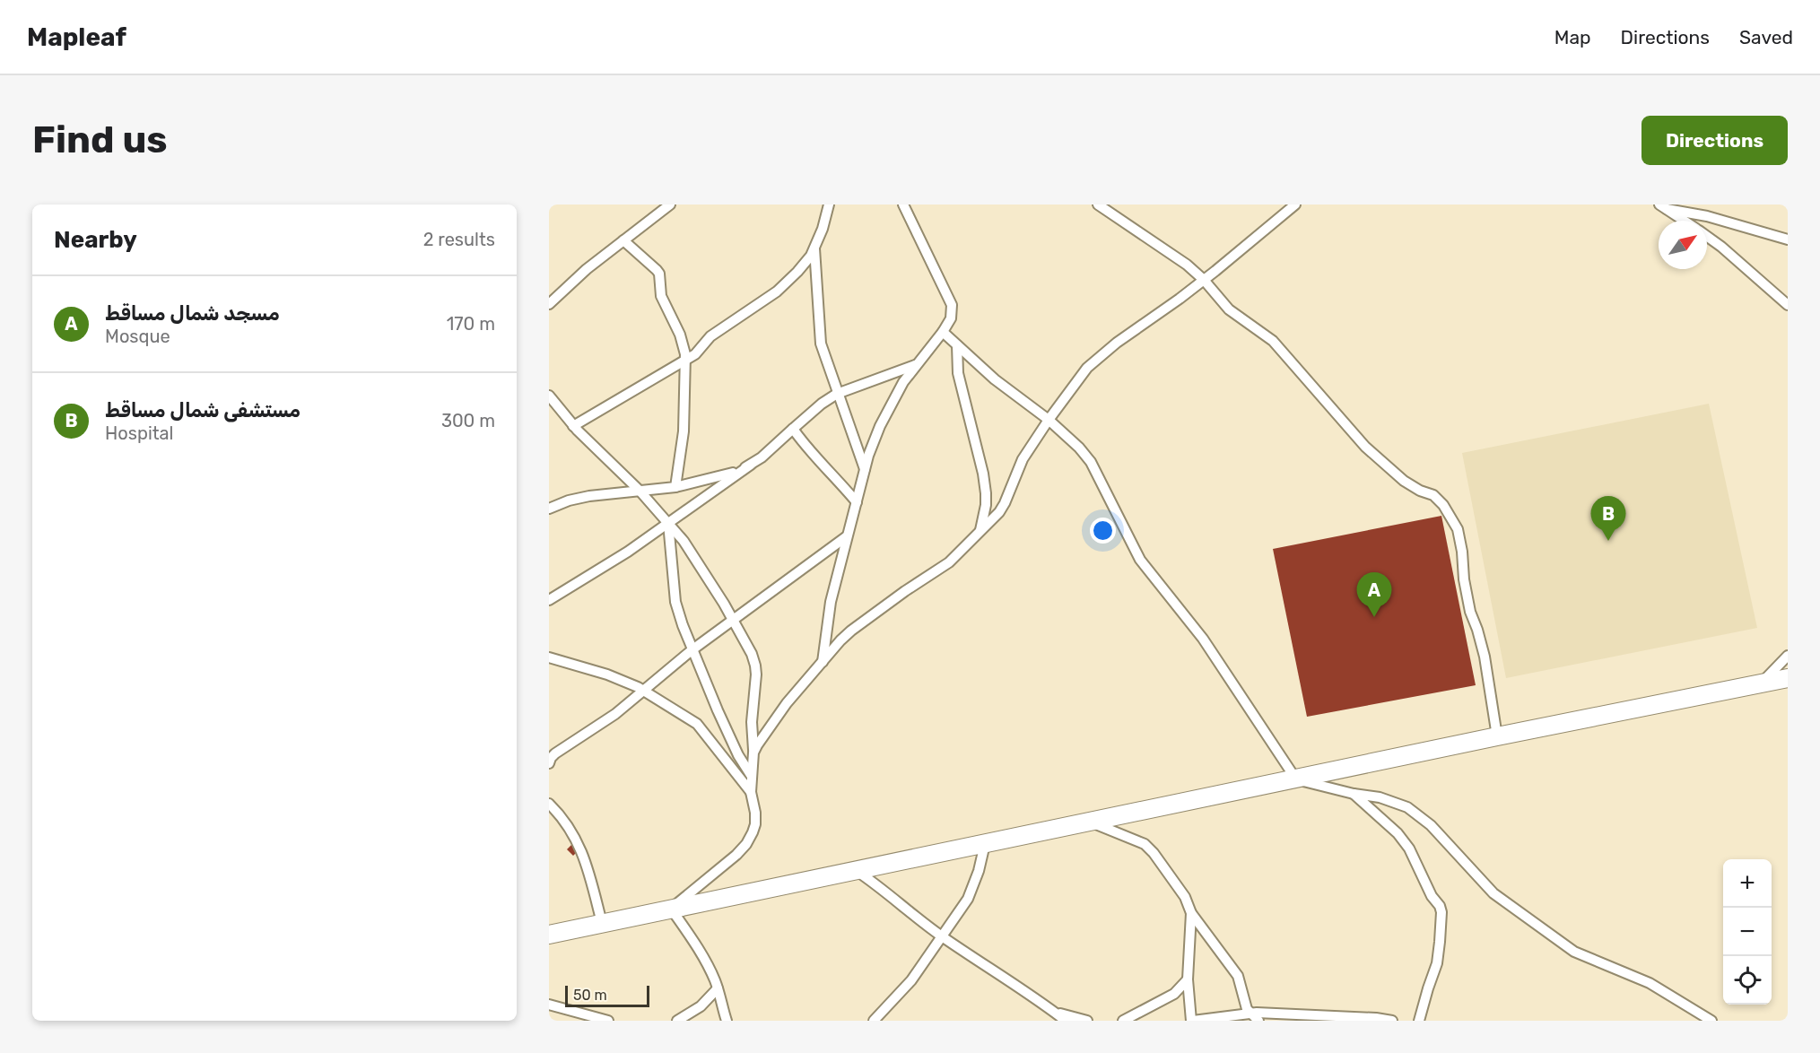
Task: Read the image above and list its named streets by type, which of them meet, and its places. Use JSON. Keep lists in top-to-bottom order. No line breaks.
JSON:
{"scale_bar":"50 m","north":"top right","page":{"header":"Mapleaf","nav":["Map","Directions","Saved"],"buttons":"Directions","title":"Find us","heading":["Nearby","2 results"],"list":[{"mark":"A","name":"مسجد شمال مساقط","note":"Mosque","value":"170 m"},{"mark":"B","name":"مستشفى شمال مساقط","note":"Hospital","value":"300 m"}],"pins":["B","A"],"map_buttons":["+","−"],"scale":"50 m"}}
